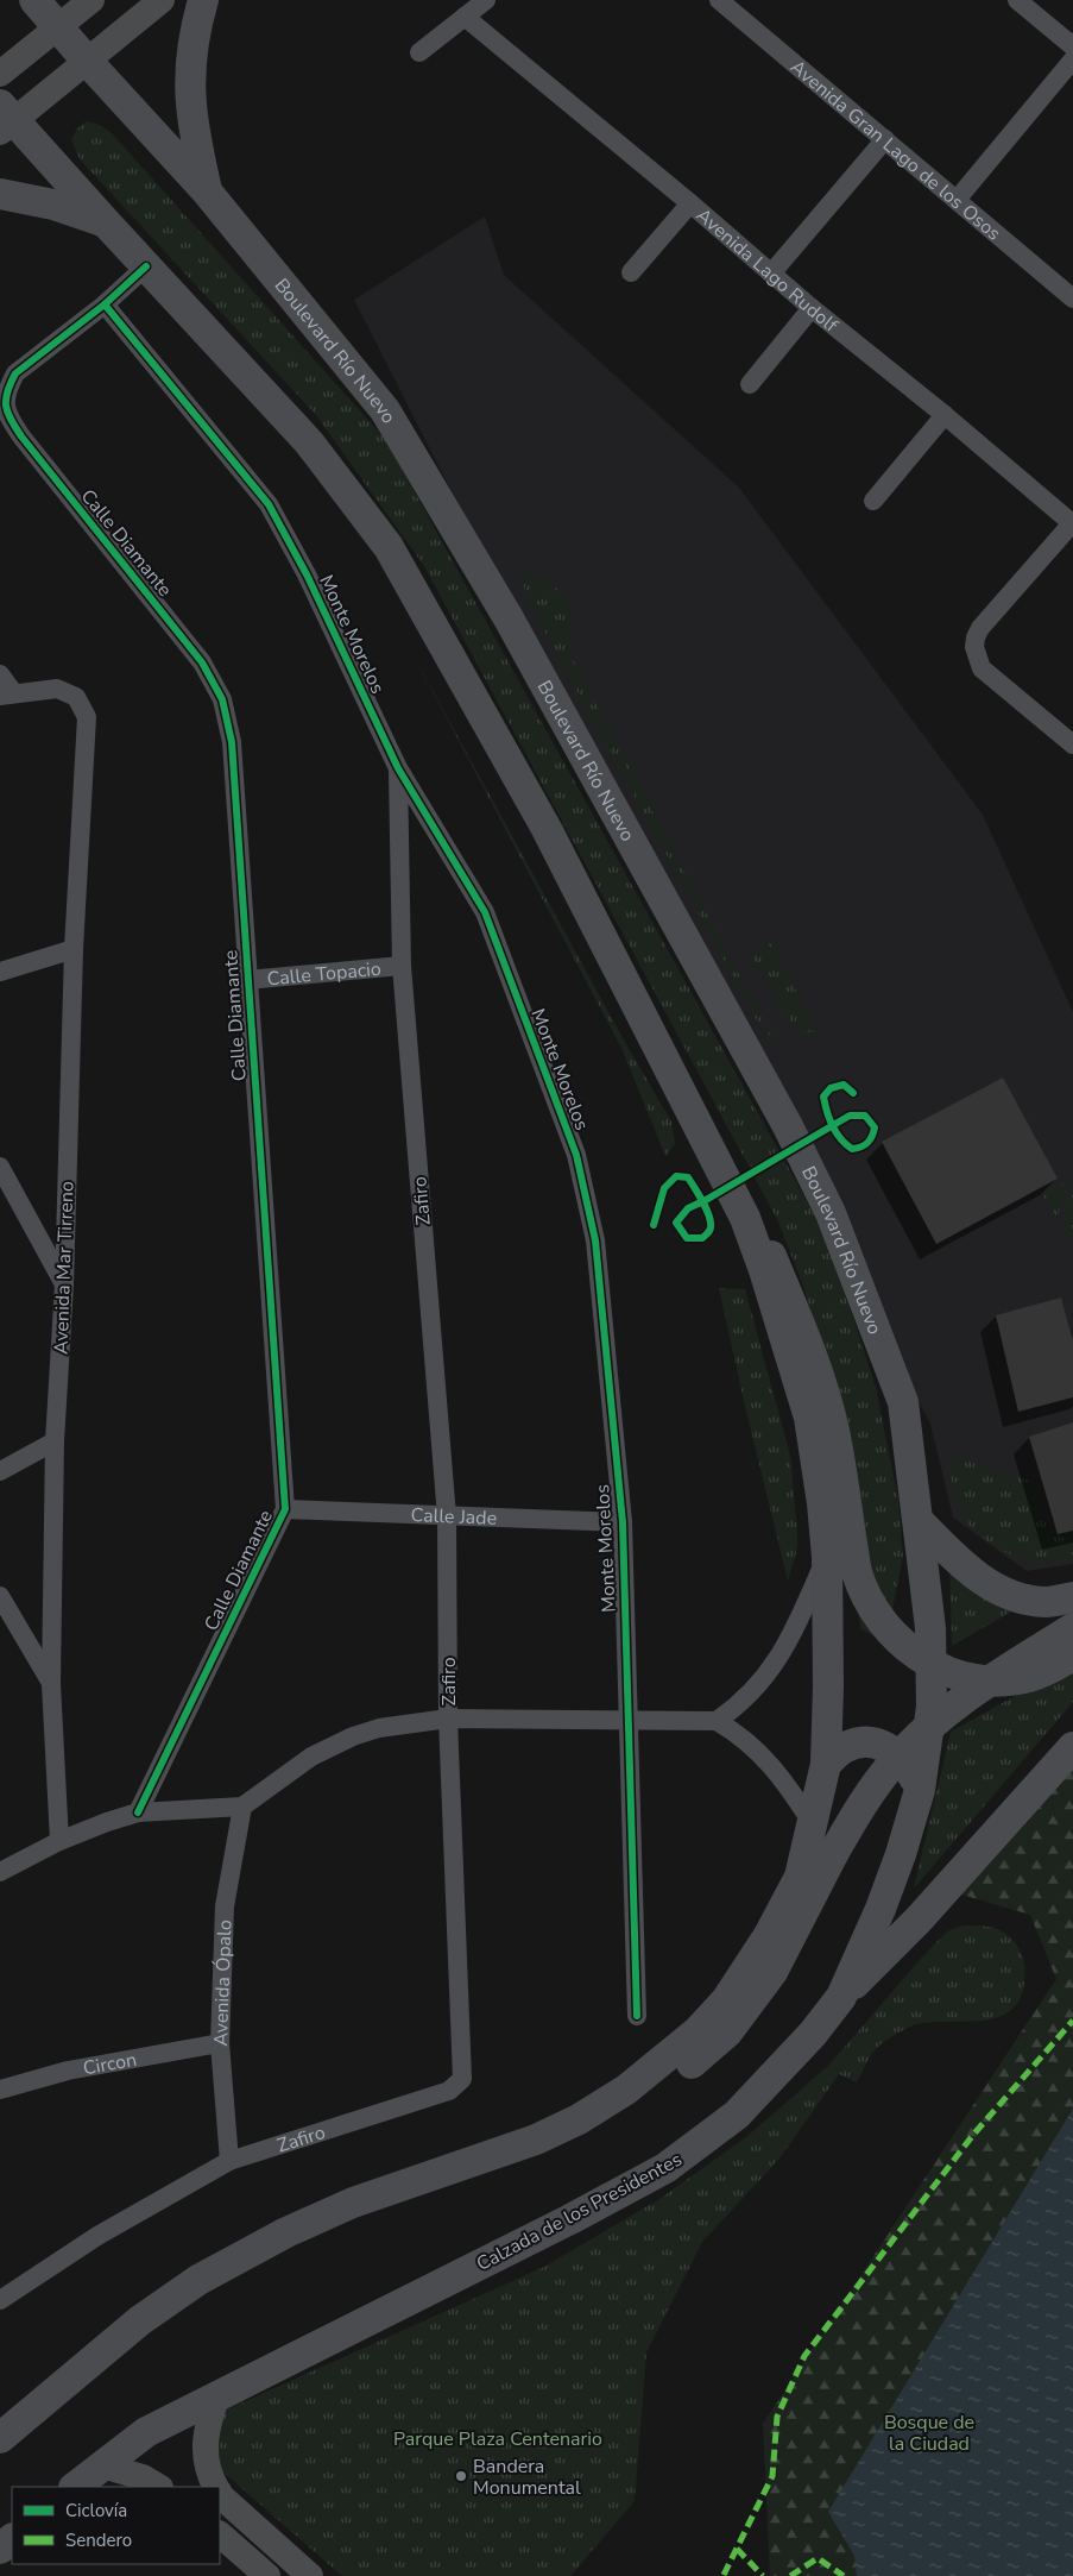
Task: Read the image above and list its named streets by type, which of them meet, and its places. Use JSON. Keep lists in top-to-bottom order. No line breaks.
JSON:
{"streets":{"highway":["Boulevard Río Nuevo","Calzada de los Presidentes"],"street":["Avenida Gran Lago de los Osos","Avenida Lago Rudolf","Calle Diamante","Monte Morelos","Calle Topacio","Zafiro","Avenida Mar Tirreno","Calle Jade","Avenida Ópalo","Circon"]},"crossings":[["Boulevard Río Nuevo","Calzada de los Presidentes"],["Calle Diamante","Monte Morelos"],["Calle Diamante","Calle Topacio"],["Calle Diamante","Calle Jade"],["Monte Morelos","Zafiro"],["Monte Morelos","Calle Jade"],["Calle Topacio","Zafiro"],["Zafiro","Calle Jade"],["Zafiro","Avenida Ópalo"],["Avenida Ópalo","Circon"]],"parks":["Bosque de la Ciudad","Parque Plaza Centenario"],"places":["Bandera Monumental"],"legend":["Ciclovía","Sendero"]}
